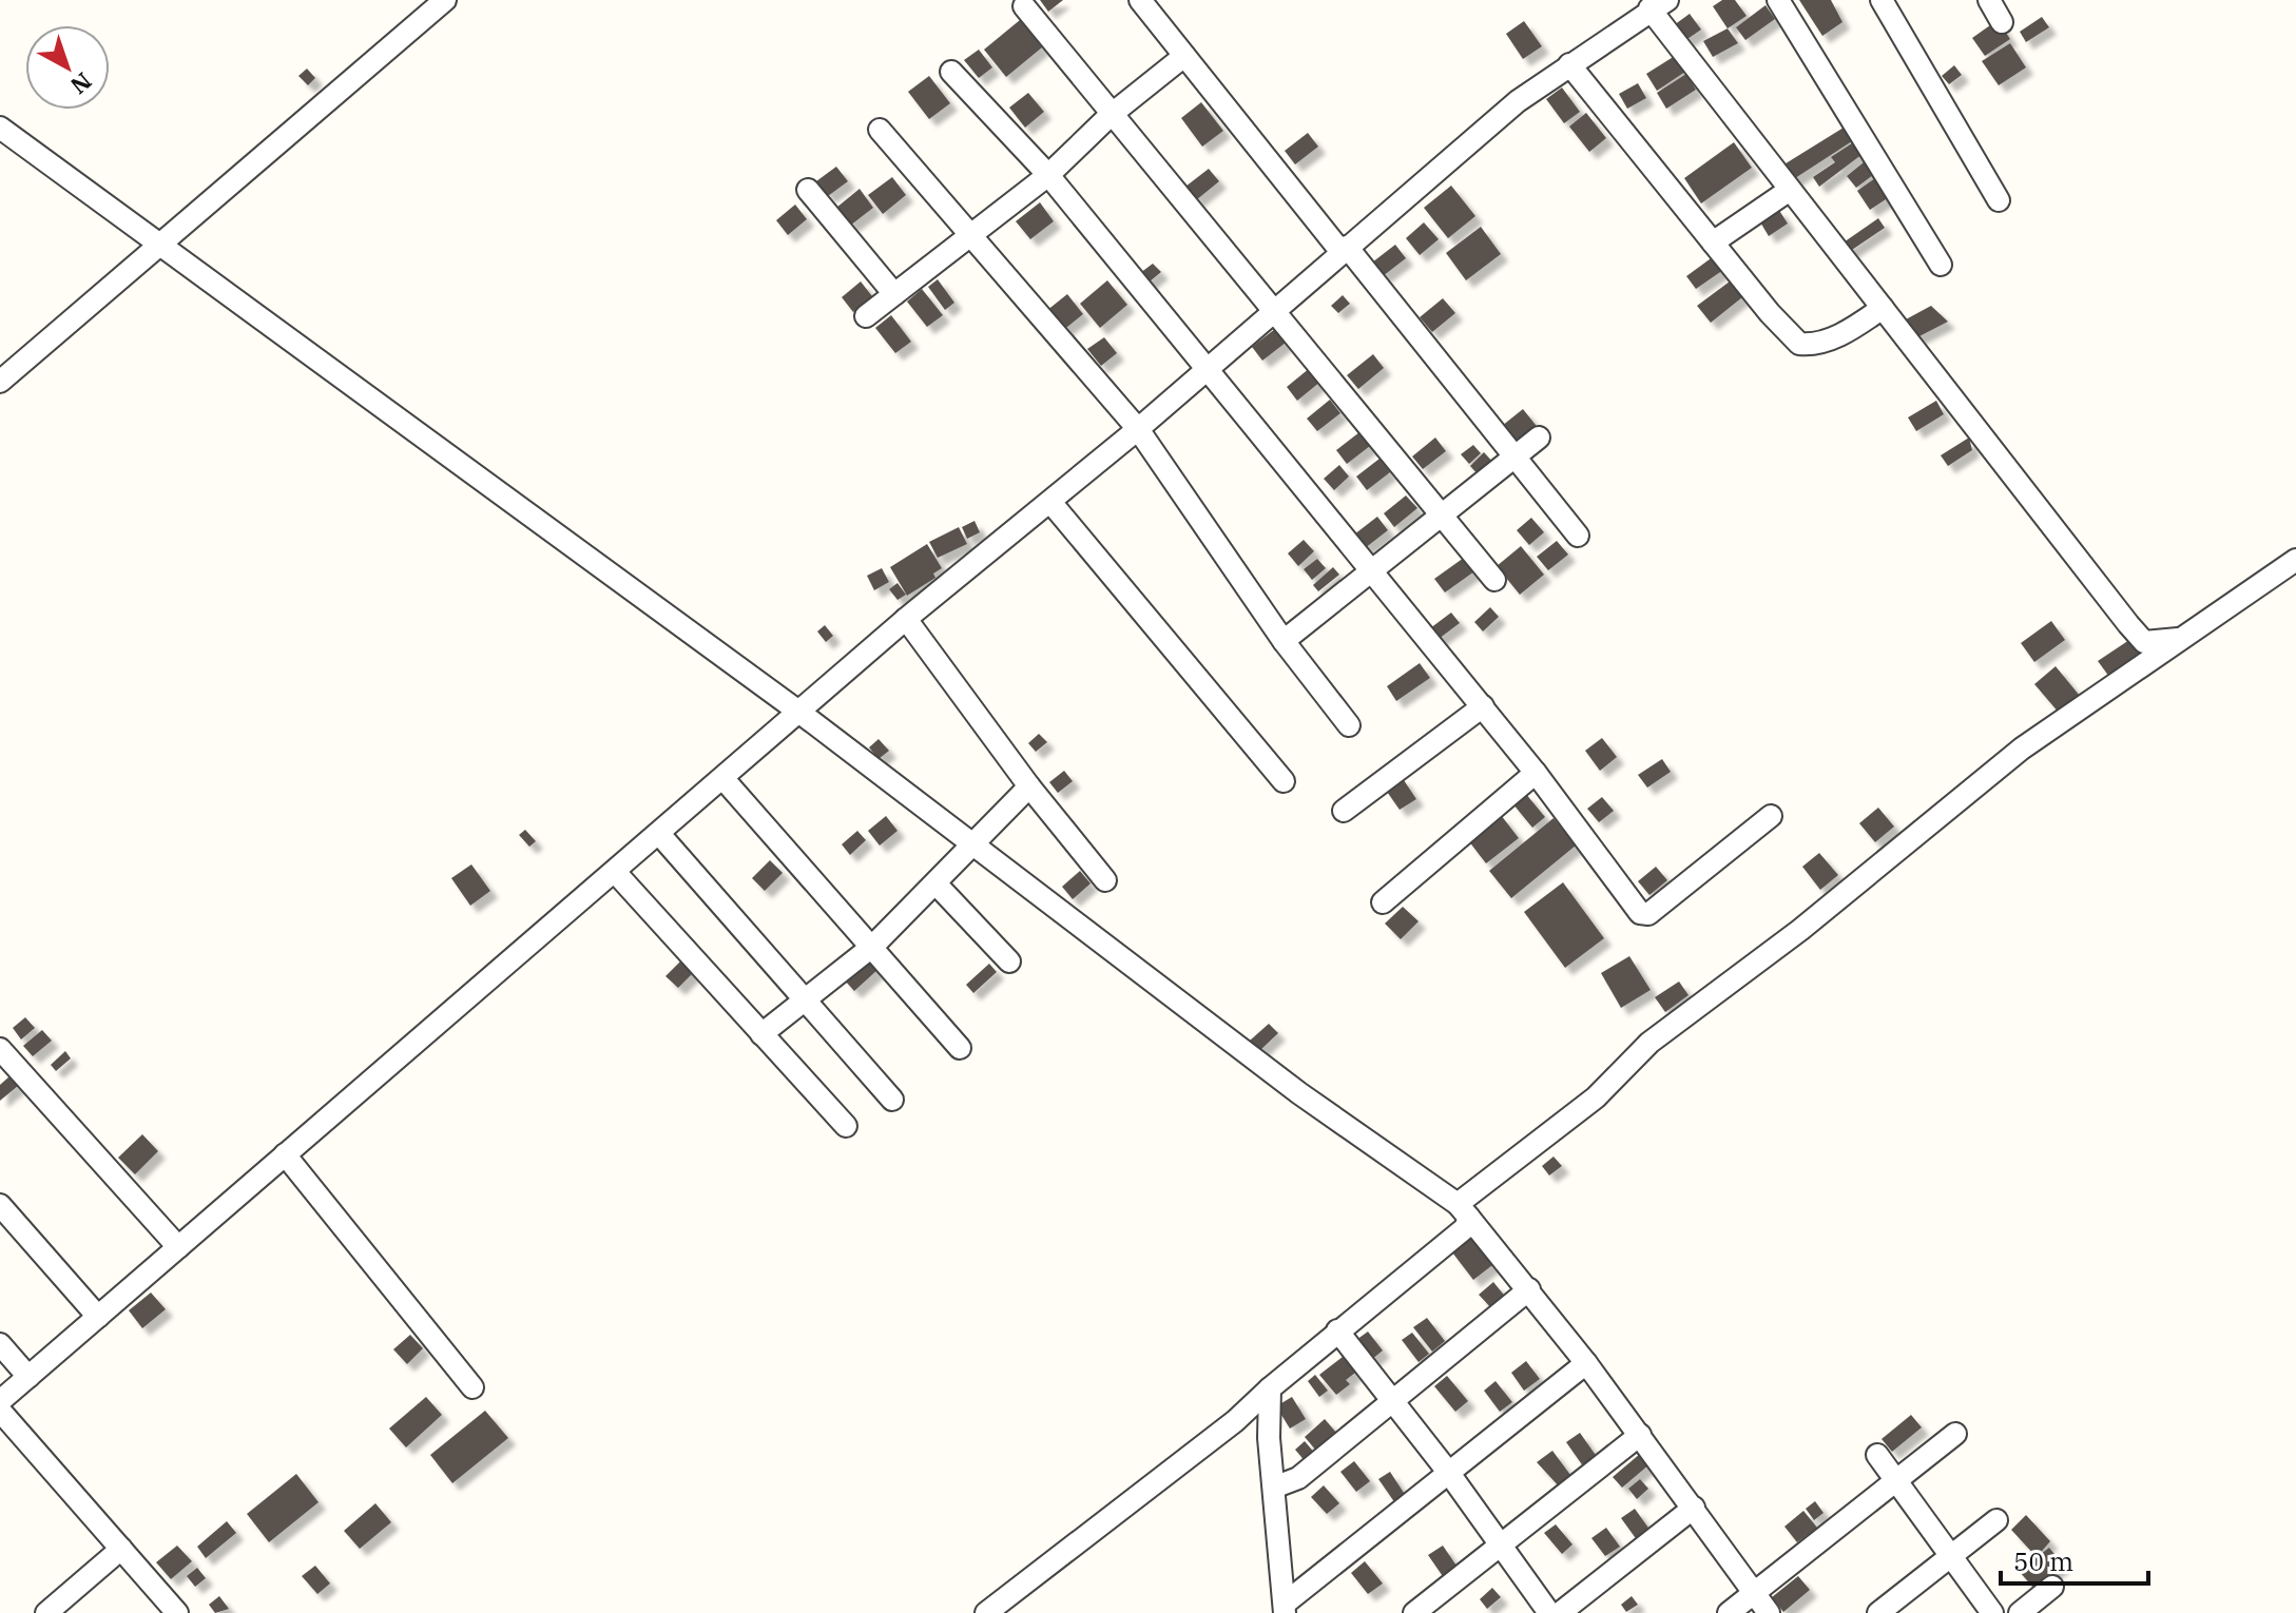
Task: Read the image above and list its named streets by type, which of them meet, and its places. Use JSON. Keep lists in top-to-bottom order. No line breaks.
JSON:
{"scale_bar":"50 m","north":"bottom right"}
